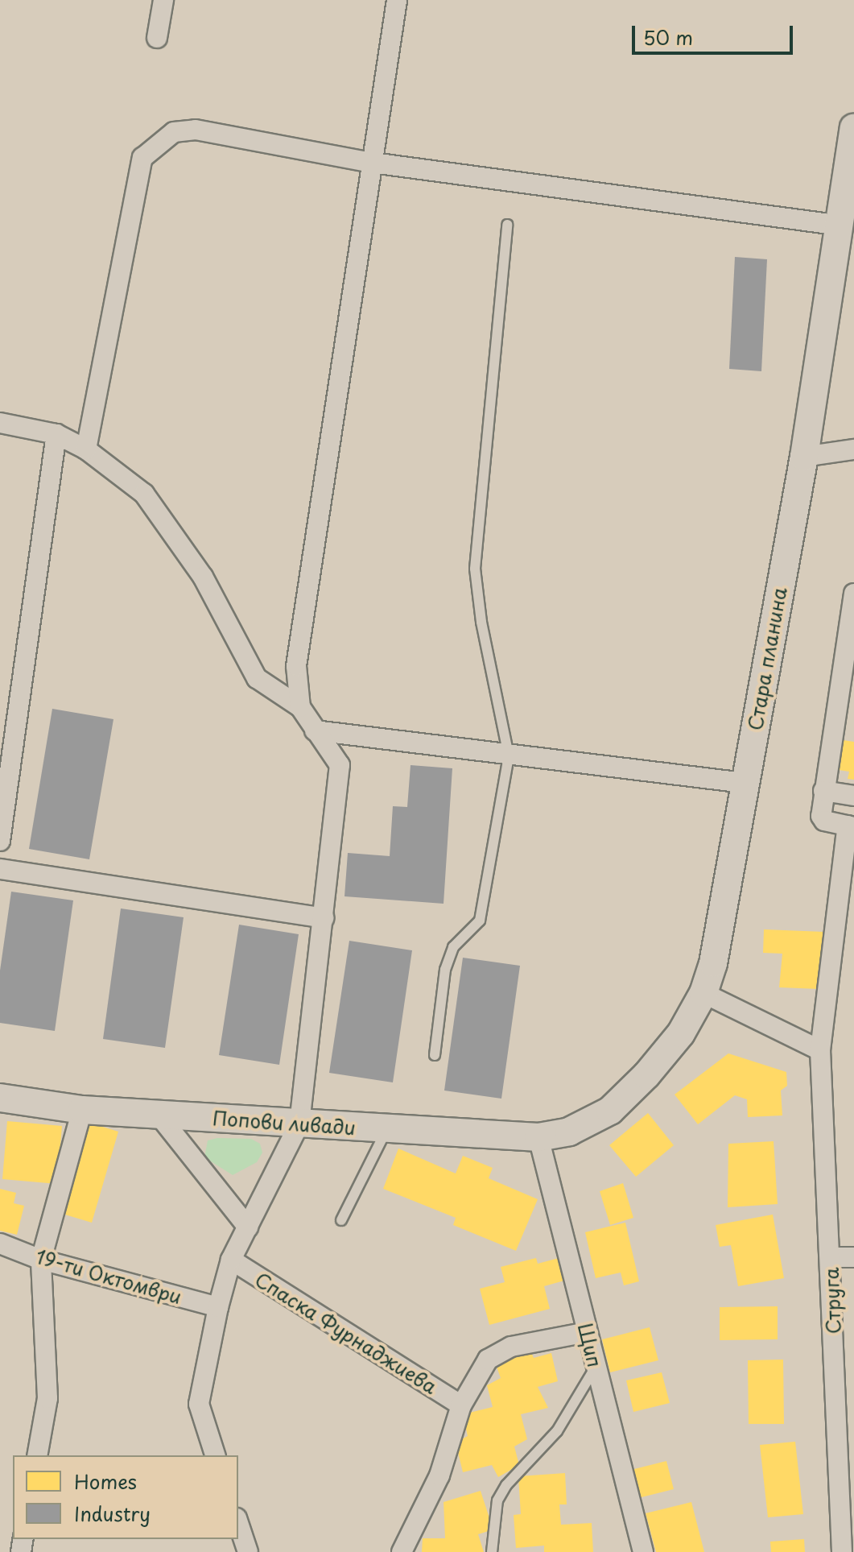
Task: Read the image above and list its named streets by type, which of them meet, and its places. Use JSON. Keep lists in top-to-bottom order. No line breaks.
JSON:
{"streets":{"street":["Стара планина","Попови ливади","19-ти Октомври","Струга","Спаска Фурнаджиева","Щип"]},"crossings":[["Стара планина","Попови ливади"],["Попови ливади","Щип"]],"legend":["Homes","Industry"],"scale_bar":"50 m"}
